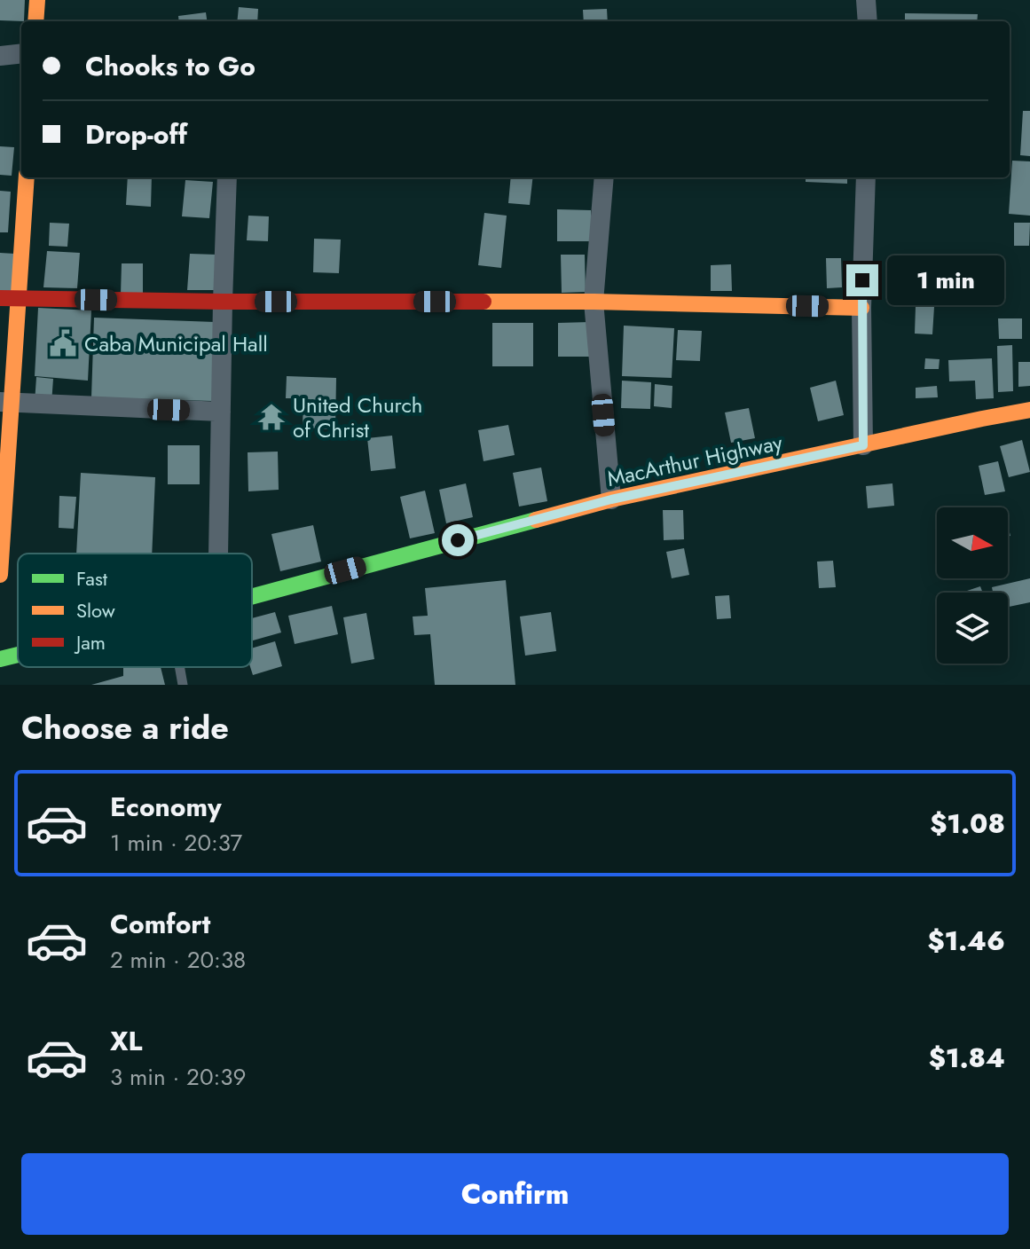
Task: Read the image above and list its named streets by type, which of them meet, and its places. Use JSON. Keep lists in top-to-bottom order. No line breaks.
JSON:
{"streets":{"main road":["MacArthur Highway"]},"places":{"public building":["Caba Municipal Hall"],"temple":["United Church of Christ"]},"legend":["Fast","Slow","Jam"],"north":"right","page":{"banner":["Chooks to Go","Drop-off"],"bubble":"1 min","heading":"Choose a ride","list":[{"name":"Economy","note":"1 min · 20:37","value":"$1.08"},{"name":"Comfort","note":"2 min · 20:38","value":"$1.46"},{"name":"XL","note":"3 min · 20:39","value":"$1.84"}],"buttons":"Confirm"}}
